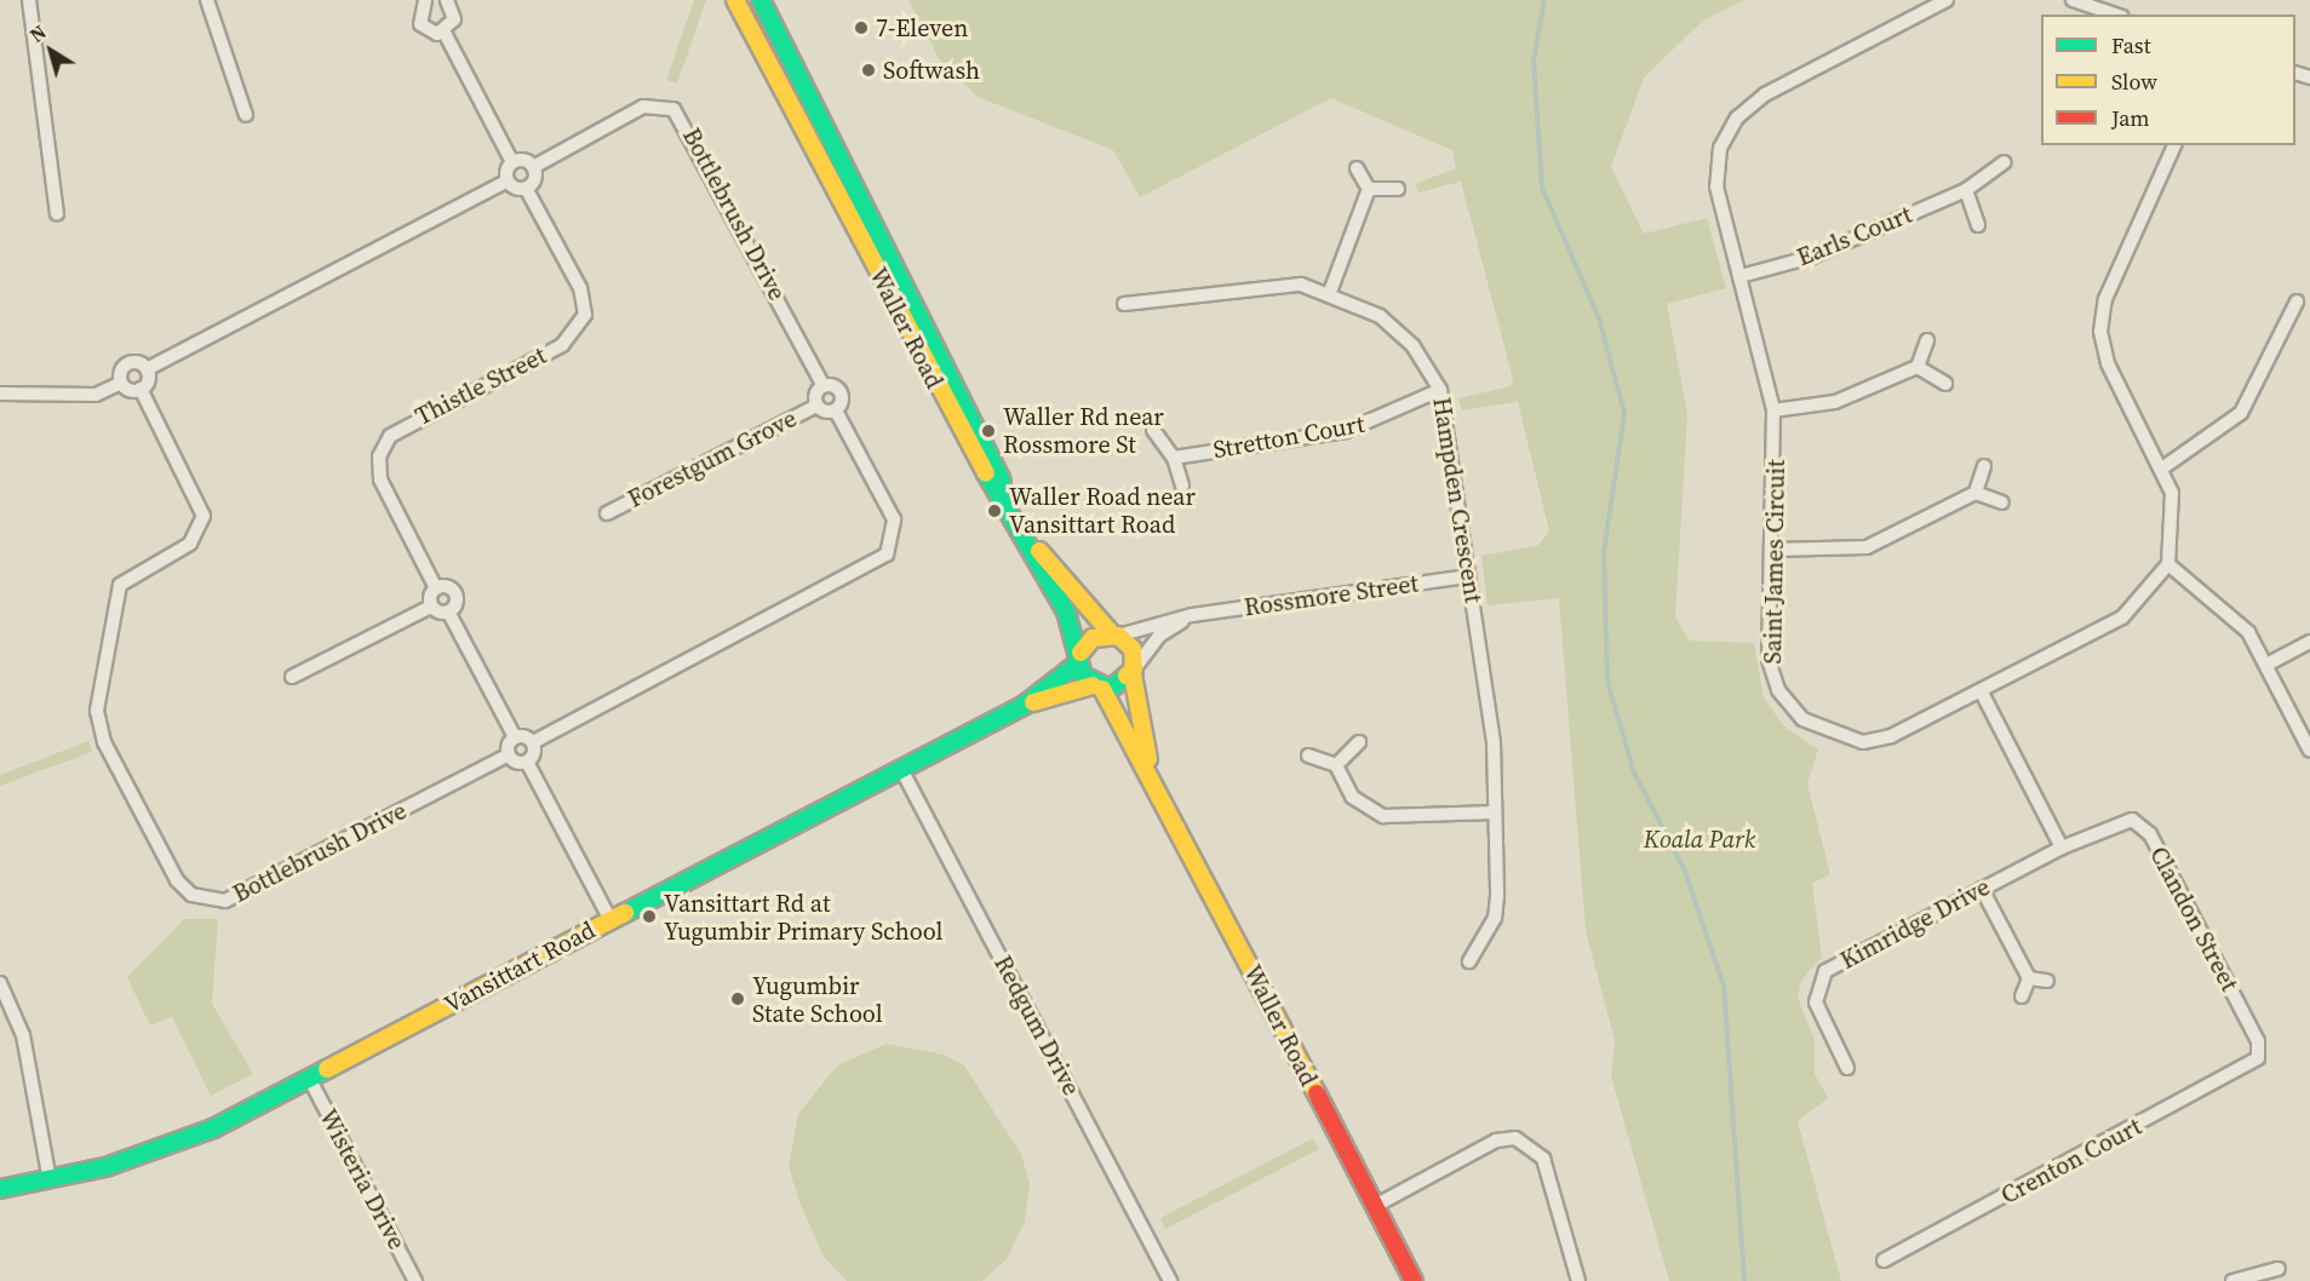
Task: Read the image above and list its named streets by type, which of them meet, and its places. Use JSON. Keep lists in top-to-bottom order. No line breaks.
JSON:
{"streets":{"street":["Bottlebrush Drive","Earls Court","Waller Road","Thistle Street","Stretton Court","Forestgum Grove","Hampden Crescent","Saint James Circuit","Rossmore Street","Clandon Street","Kimridge Drive","Vansittart Road","Redgum Drive","Crenton Court","Wisteria Drive"]},"crossings":[["Earls Court","Saint James Circuit"],["Waller Road","Rossmore Street"],["Waller Road","Vansittart Road"],["Stretton Court","Hampden Crescent"],["Hampden Crescent","Rossmore Street"],["Rossmore Street","Vansittart Road"],["Clandon Street","Kimridge Drive"],["Clandon Street","Crenton Court"],["Vansittart Road","Redgum Drive"],["Vansittart Road","Wisteria Drive"]],"parks":["Koala Park"],"places":["7-Eleven","Softwash","Waller Rd near Rossmore St","Waller Road near Vansittart Road","Vansittart Rd at Yugumbir Primary School","Yugumbir State School"],"legend":["Fast","Slow","Jam"],"north":"top left"}
